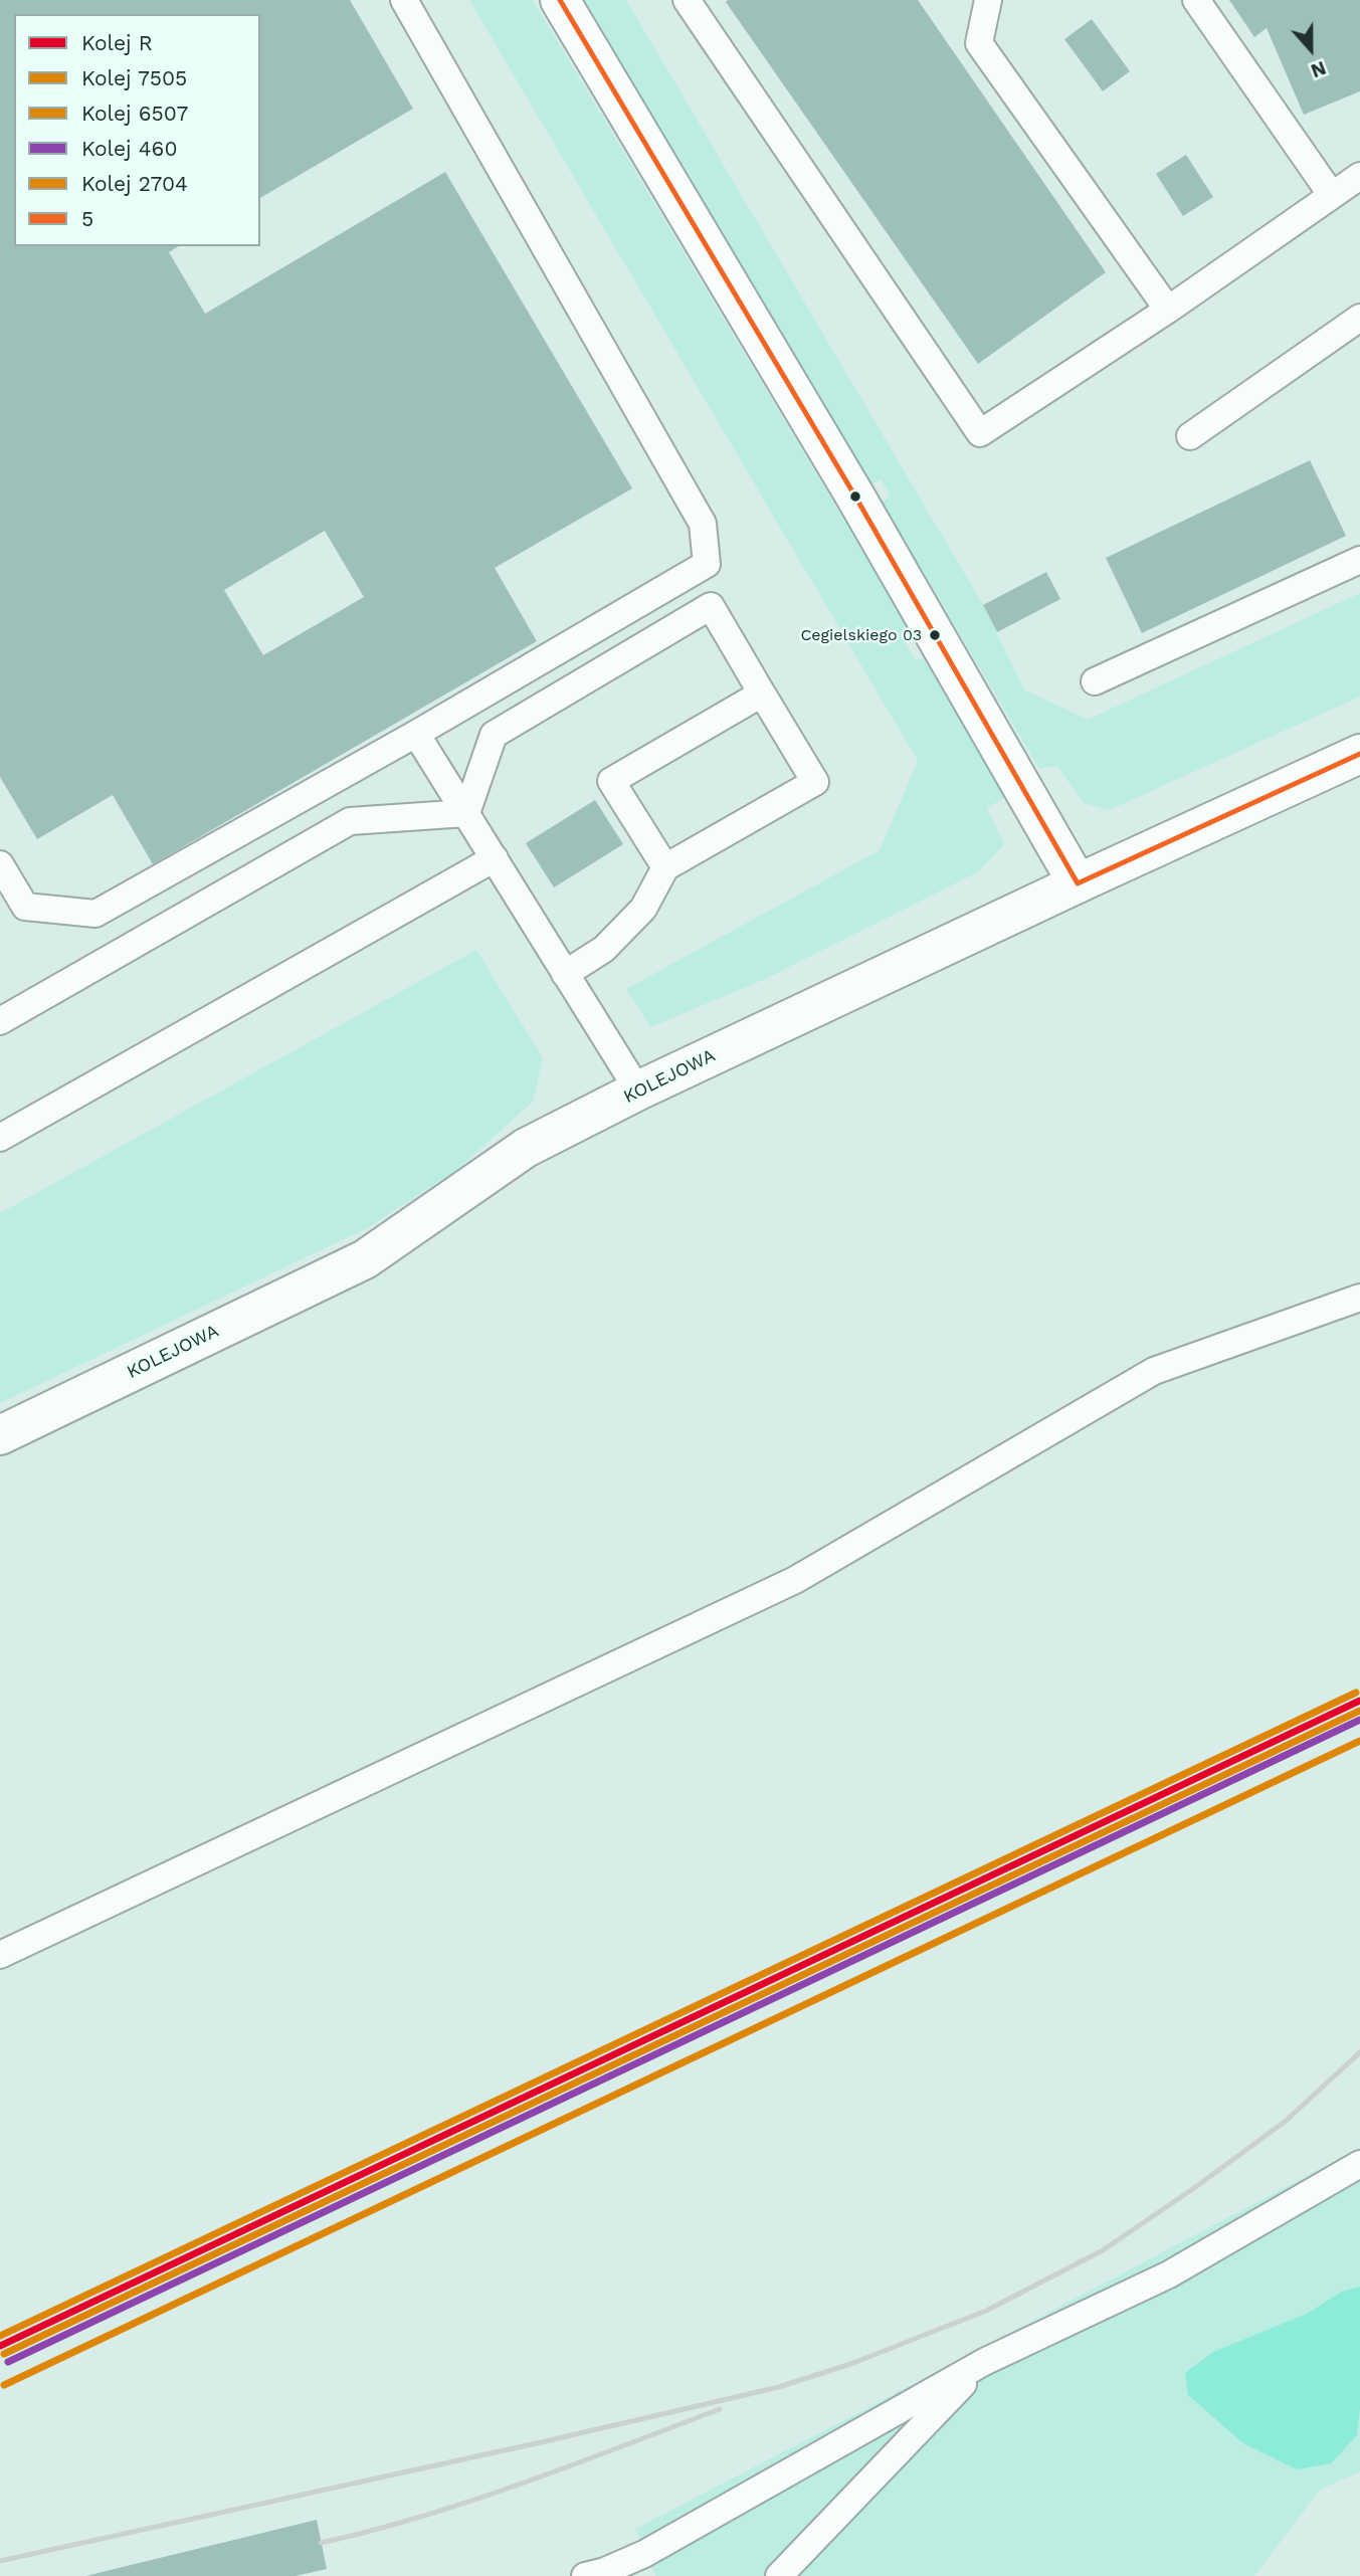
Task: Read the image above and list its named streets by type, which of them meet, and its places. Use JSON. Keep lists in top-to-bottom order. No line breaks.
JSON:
{"streets":{"street":["KOLEJOWA"]},"places":["Cegielskiego 03"],"lines":["transit line 5","rail line 6507","rail line R","rail line 7505","rail line 460","rail line 2704"],"legend":["Kolej R","Kolej 7505","Kolej 6507","Kolej 460","Kolej 2704","5"],"north":"bottom"}
